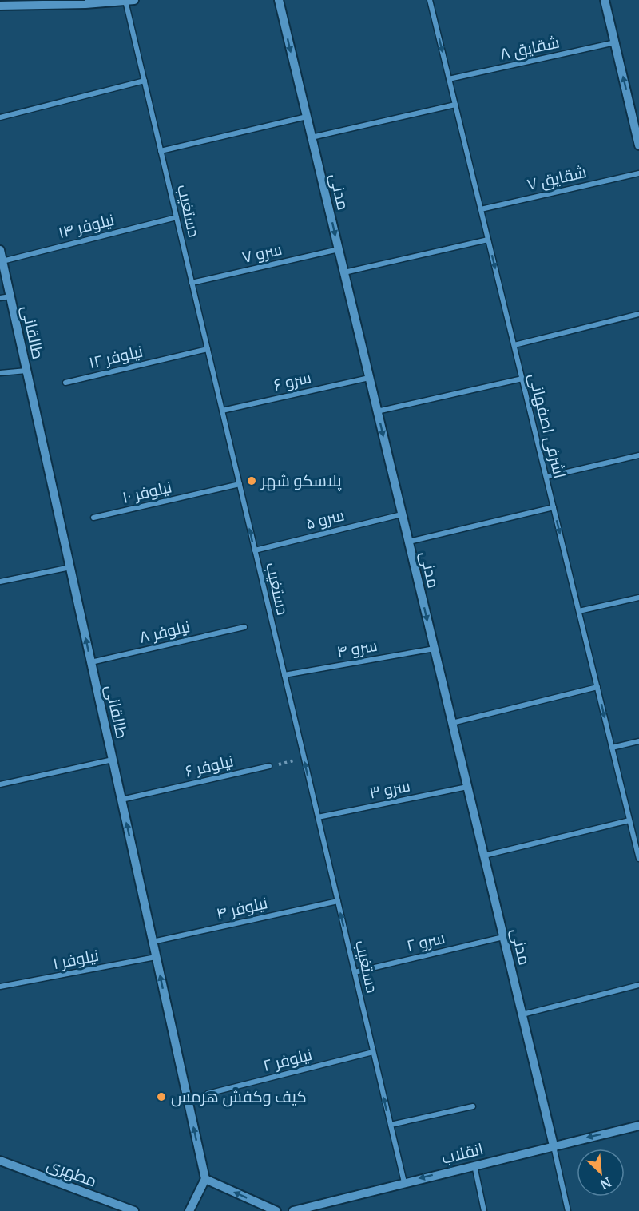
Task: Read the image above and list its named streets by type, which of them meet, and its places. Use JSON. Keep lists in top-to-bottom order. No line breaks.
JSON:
{"streets":{"street":["شقایق ۸","شقایق ۷","مدنی","دستغیب","نیلوفر ۱۴","سرو ۷","طالقانی","نیلوفر ۱۲","سرو ۶","اشرفی اصفهانی","نیلوفر ۱۰","سرو ۵","نیلوفر ۸","سرو ۴","نیلوفر ۶","سرو ۳","نیلوفر ۴","سرو ۲","نیلوفر ۱","نیلوفر ۲","انقلاب","مطهری"]},"crossings":[["شقایق ۸","اشرفی اصفهانی"],["شقایق ۷","اشرفی اصفهانی"],["مدنی","سرو ۷"],["مدنی","سرو ۶"],["مدنی","سرو ۵"],["مدنی","سرو ۴"],["مدنی","سرو ۳"],["مدنی","سرو ۲"],["مدنی","انقلاب"],["دستغیب","نیلوفر ۱۴"],["دستغیب","سرو ۷"],["دستغیب","نیلوفر ۱۲"],["دستغیب","سرو ۶"],["دستغیب","نیلوفر ۱۰"],["دستغیب","سرو ۵"],["دستغیب","سرو ۴"],["دستغیب","سرو ۳"],["دستغیب","نیلوفر ۴"],["دستغیب","سرو ۲"],["دستغیب","نیلوفر ۲"],["دستغیب","انقلاب"],["نیلوفر ۱۴","طالقانی"],["طالقانی","نیلوفر ۸"],["طالقانی","نیلوفر ۶"],["طالقانی","نیلوفر ۴"],["طالقانی","نیلوفر ۱"]],"one_way":["مدنی","طالقانی","اشرفی اصفهانی"],"places":["پلاسکو شهر","کیف و‌کفش هرمس"],"north":"bottom right"}
